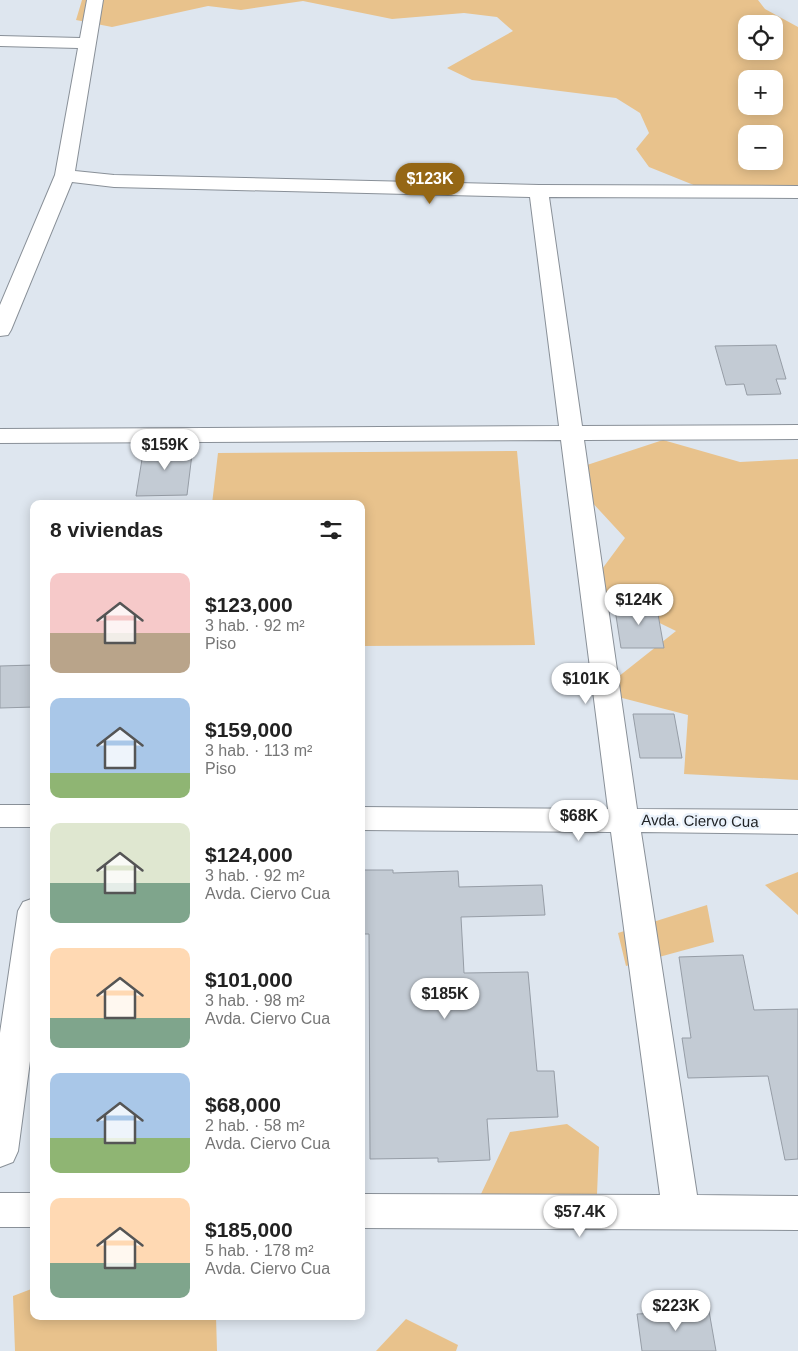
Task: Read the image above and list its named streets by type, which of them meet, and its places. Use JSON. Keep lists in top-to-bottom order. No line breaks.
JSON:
{"streets":{"street":["Avda. Ciervo Cua"]},"page":{"map_buttons":["+","−"],"price":["$123K","$159K","$124K","$101K","$68K","$185K","$57.4K","$223K"],"heading":"8 viviendas","list":[{"name":"$123,000","note":"3 hab. · 92 m² · Piso"},{"name":"$159,000","note":"3 hab. · 113 m² · Piso"},{"name":"$124,000","note":"3 hab. · 92 m² · Avda. Ciervo Cua"},{"name":"$101,000","note":"3 hab. · 98 m² · Avda. Ciervo Cua"},{"name":"$68,000","note":"2 hab. · 58 m² · Avda. Ciervo Cua"},{"name":"$185,000","note":"5 hab. · 178 m² · Avda. Ciervo Cua"}]}}
